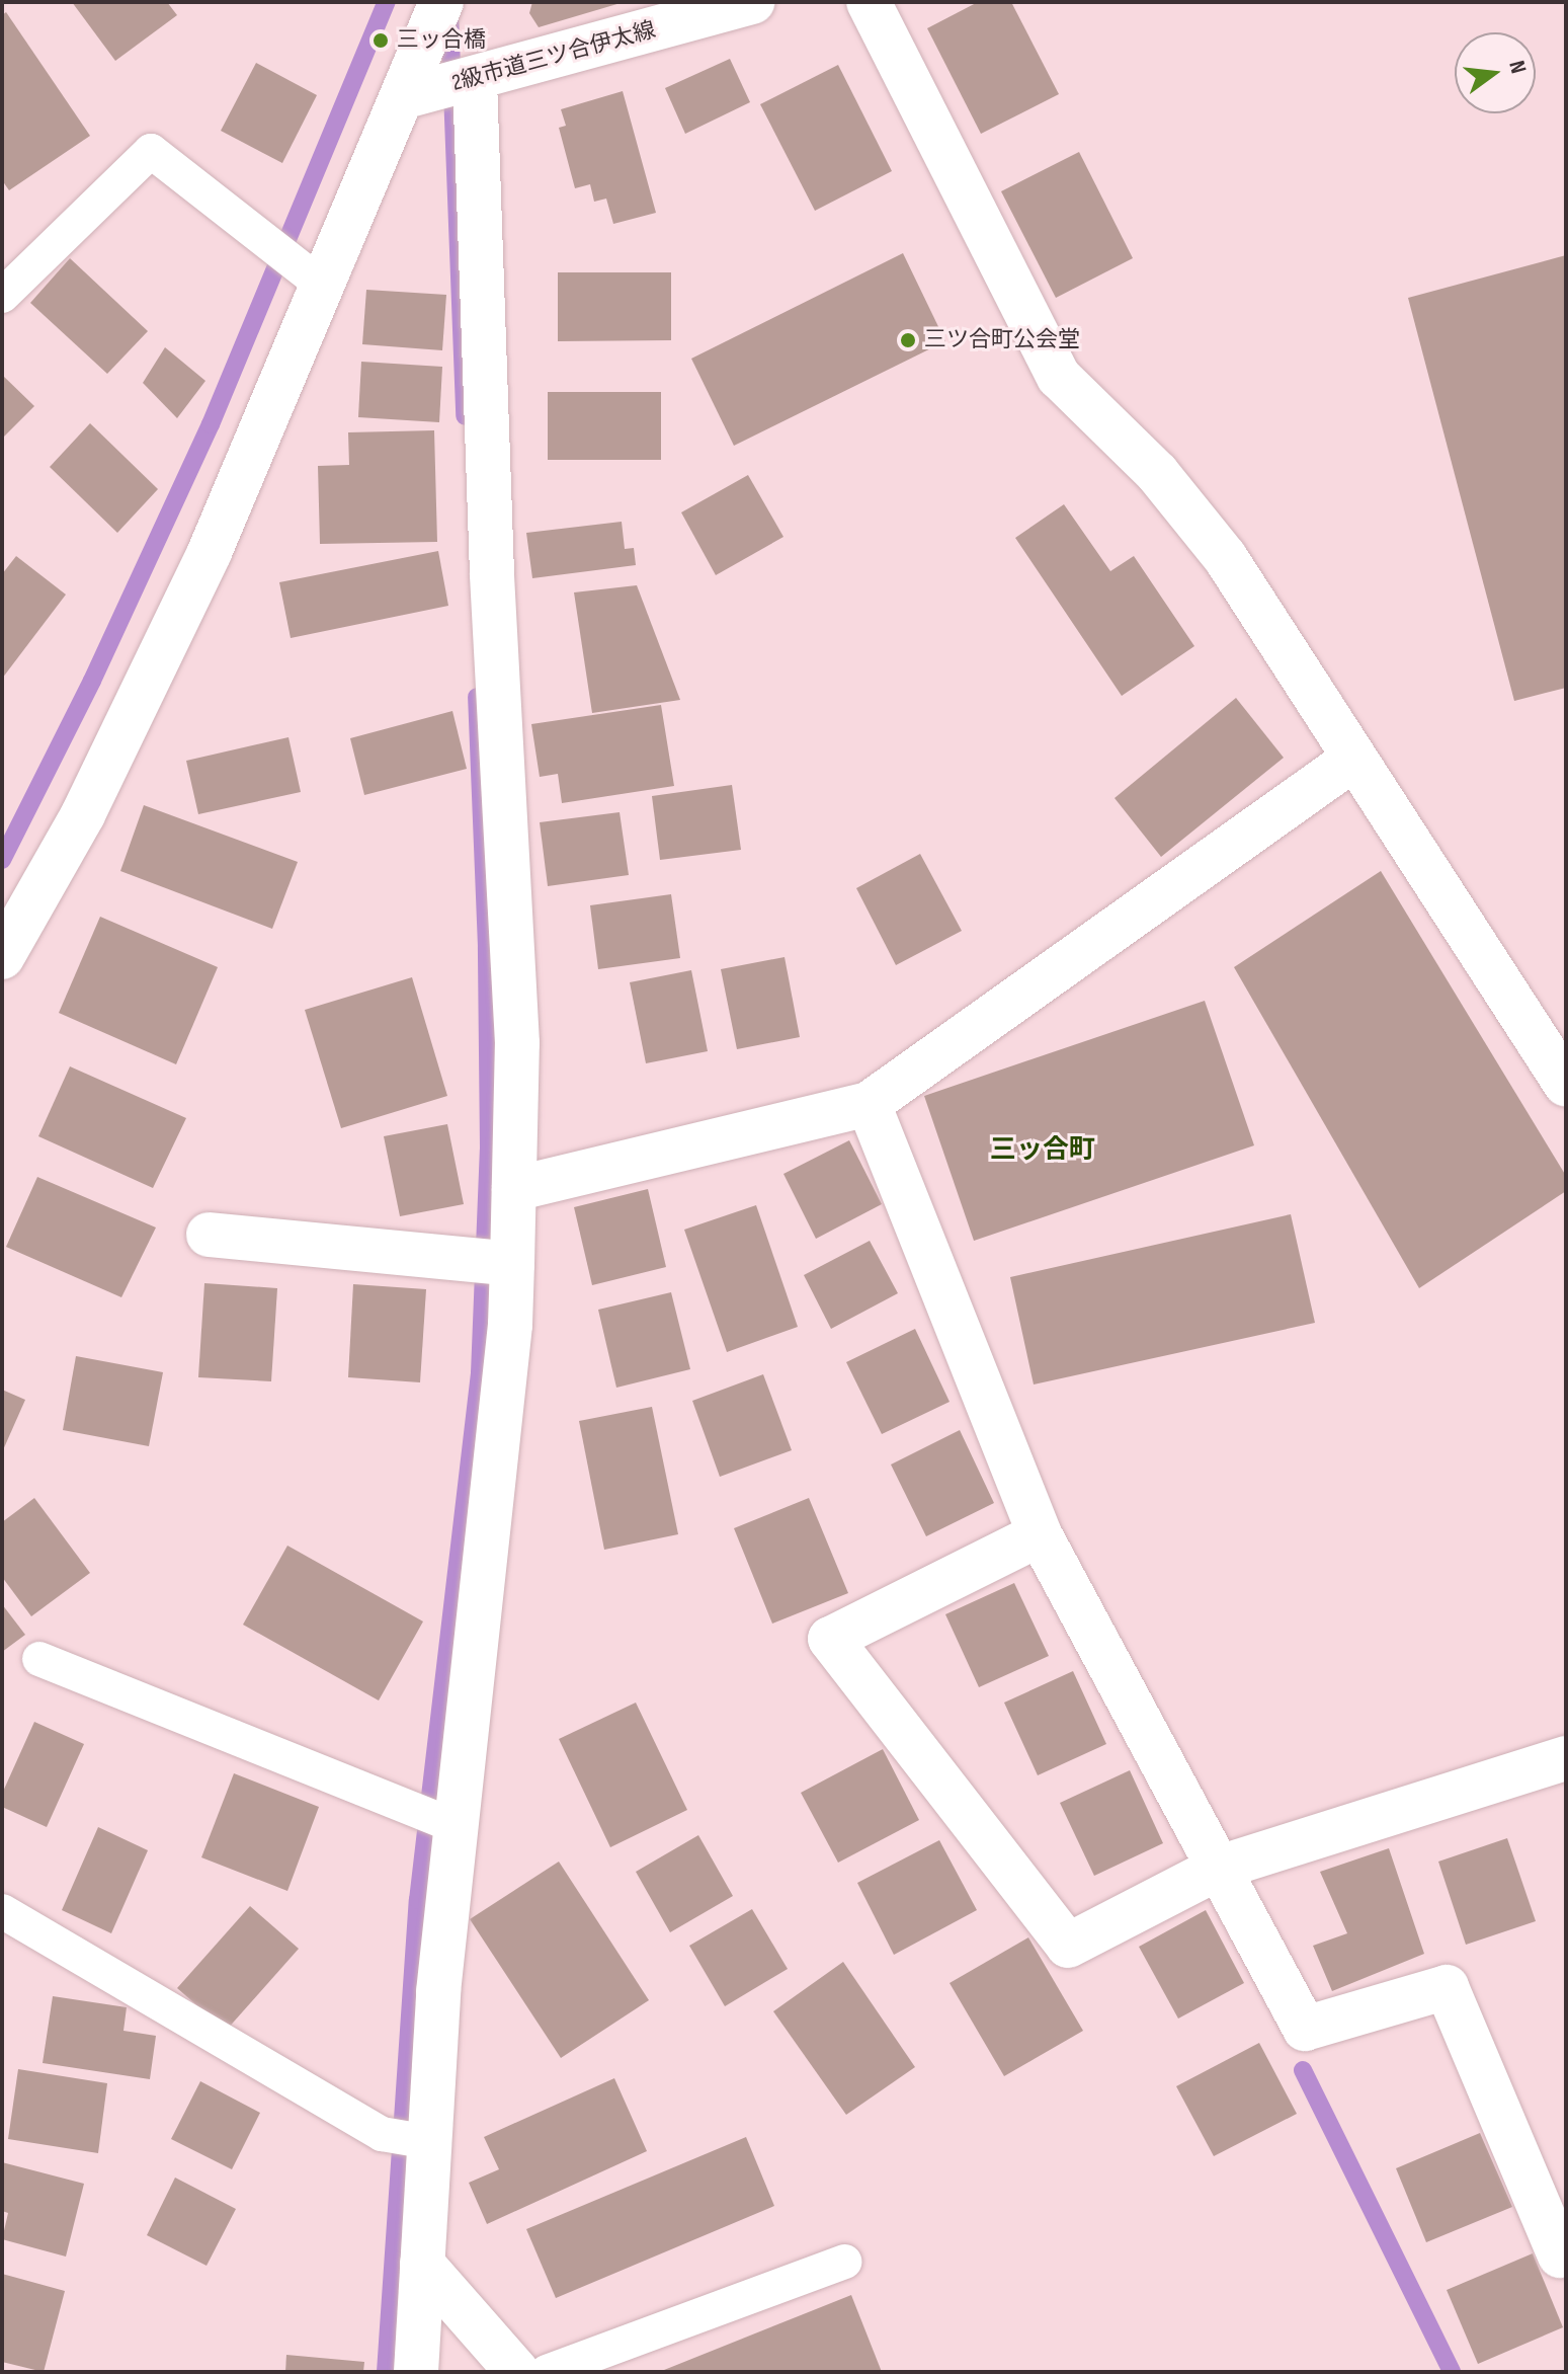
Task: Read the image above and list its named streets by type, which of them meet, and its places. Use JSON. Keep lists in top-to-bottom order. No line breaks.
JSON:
{"streets":{"street":["2級市道三ツ合伊太線"]},"districts":["三ッ合町"],"places":["三ッ合橋","三ツ合町公会堂"],"north":"right"}
